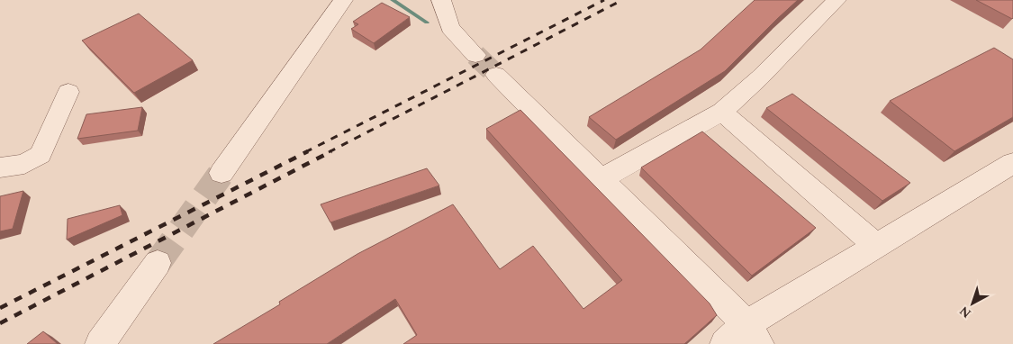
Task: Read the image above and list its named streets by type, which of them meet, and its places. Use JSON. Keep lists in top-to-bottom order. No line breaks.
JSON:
{"north":"bottom left"}
